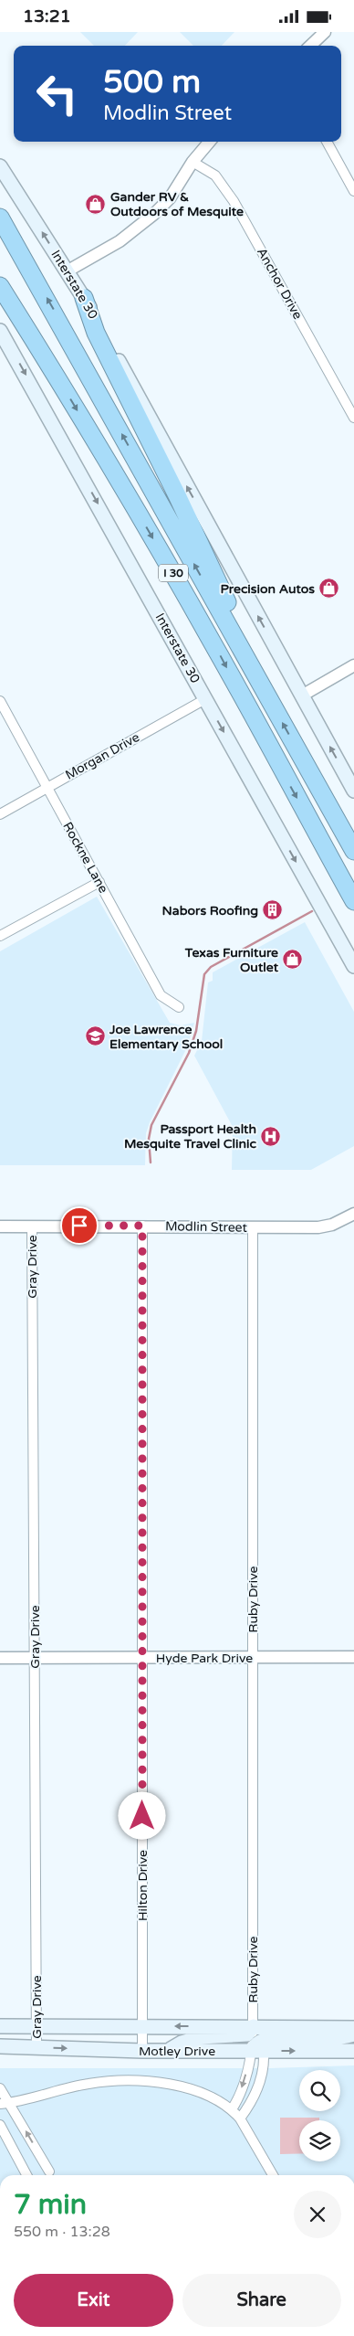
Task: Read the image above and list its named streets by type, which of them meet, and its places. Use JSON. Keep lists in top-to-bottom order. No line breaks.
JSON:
{"streets":{"highway":["I 30"],"main road":["Interstate 30","Motley Drive"],"street":["Anchor Drive","Morgan Drive","Rockne Lane","Modlin Street","Gray Drive","Ruby Drive","Hyde Park Drive","Hilton Drive"]},"crossings":[["Interstate 30","Morgan Drive"],["Morgan Drive","Rockne Lane"],["Modlin Street","Gray Drive"],["Modlin Street","Ruby Drive"],["Modlin Street","Hilton Drive"],["Gray Drive","Hyde Park Drive"],["Gray Drive","Motley Drive"],["Ruby Drive","Hyde Park Drive"],["Ruby Drive","Motley Drive"],["Hyde Park Drive","Hilton Drive"],["Hilton Drive","Motley Drive"]],"places":{"shop":["Gander RV & Outdoors of Mesquite","Precision Autos","Texas Furniture Outlet"],"building":["Nabors Roofing"],"school or university":["Joe Lawrence Elementary School"],"hospital":["Passport Health Mesquite Travel Clinic"]},"page":{"status":"13:21","turn":["500 m","Modlin Street"],"heading":["7 min","550 m · 13:28"],"buttons":["Exit","Share"]}}
